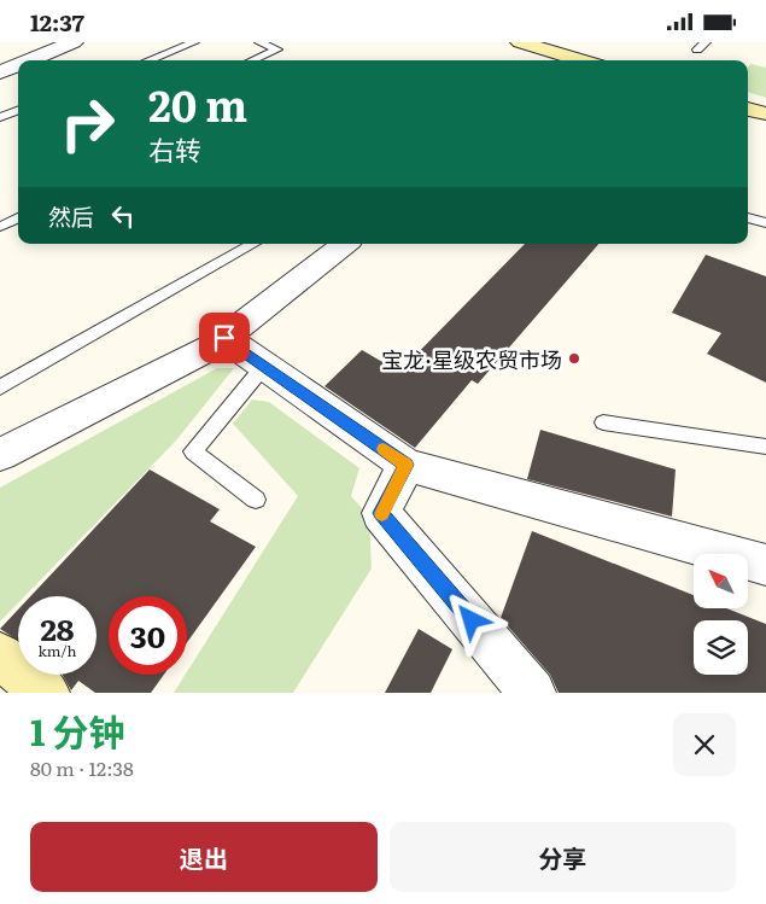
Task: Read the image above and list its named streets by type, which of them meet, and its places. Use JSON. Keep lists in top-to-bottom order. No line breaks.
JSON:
{"places":["宝龙·星级农贸市场"],"north":"top left","page":{"status":"12:37","turn":["20 m","右转"],"then":"然后","speed":"28 km/h","limit":"30","heading":["1 分钟","80 m · 12:38"],"buttons":["退出","分享"]}}
